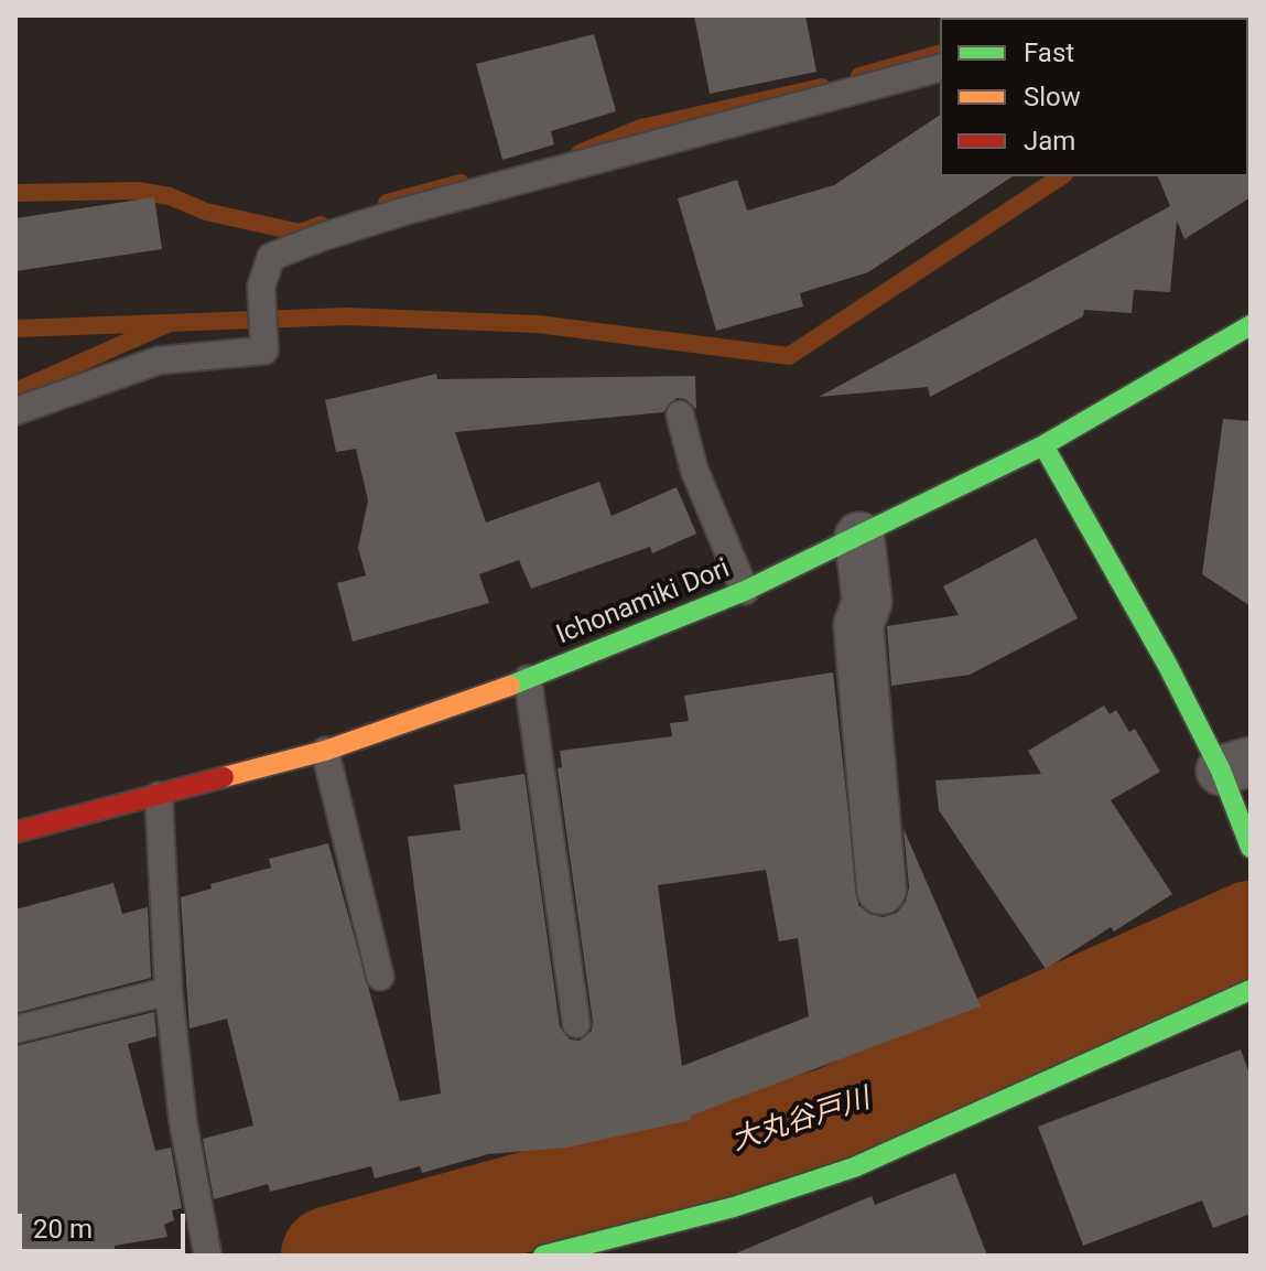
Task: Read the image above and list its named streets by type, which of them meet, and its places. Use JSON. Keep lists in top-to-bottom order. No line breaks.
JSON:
{"streets":{"street":["Ichonamiki Dori"]},"water":["大丸谷戸川"],"legend":["Fast","Slow","Jam"],"scale_bar":"20 m"}
